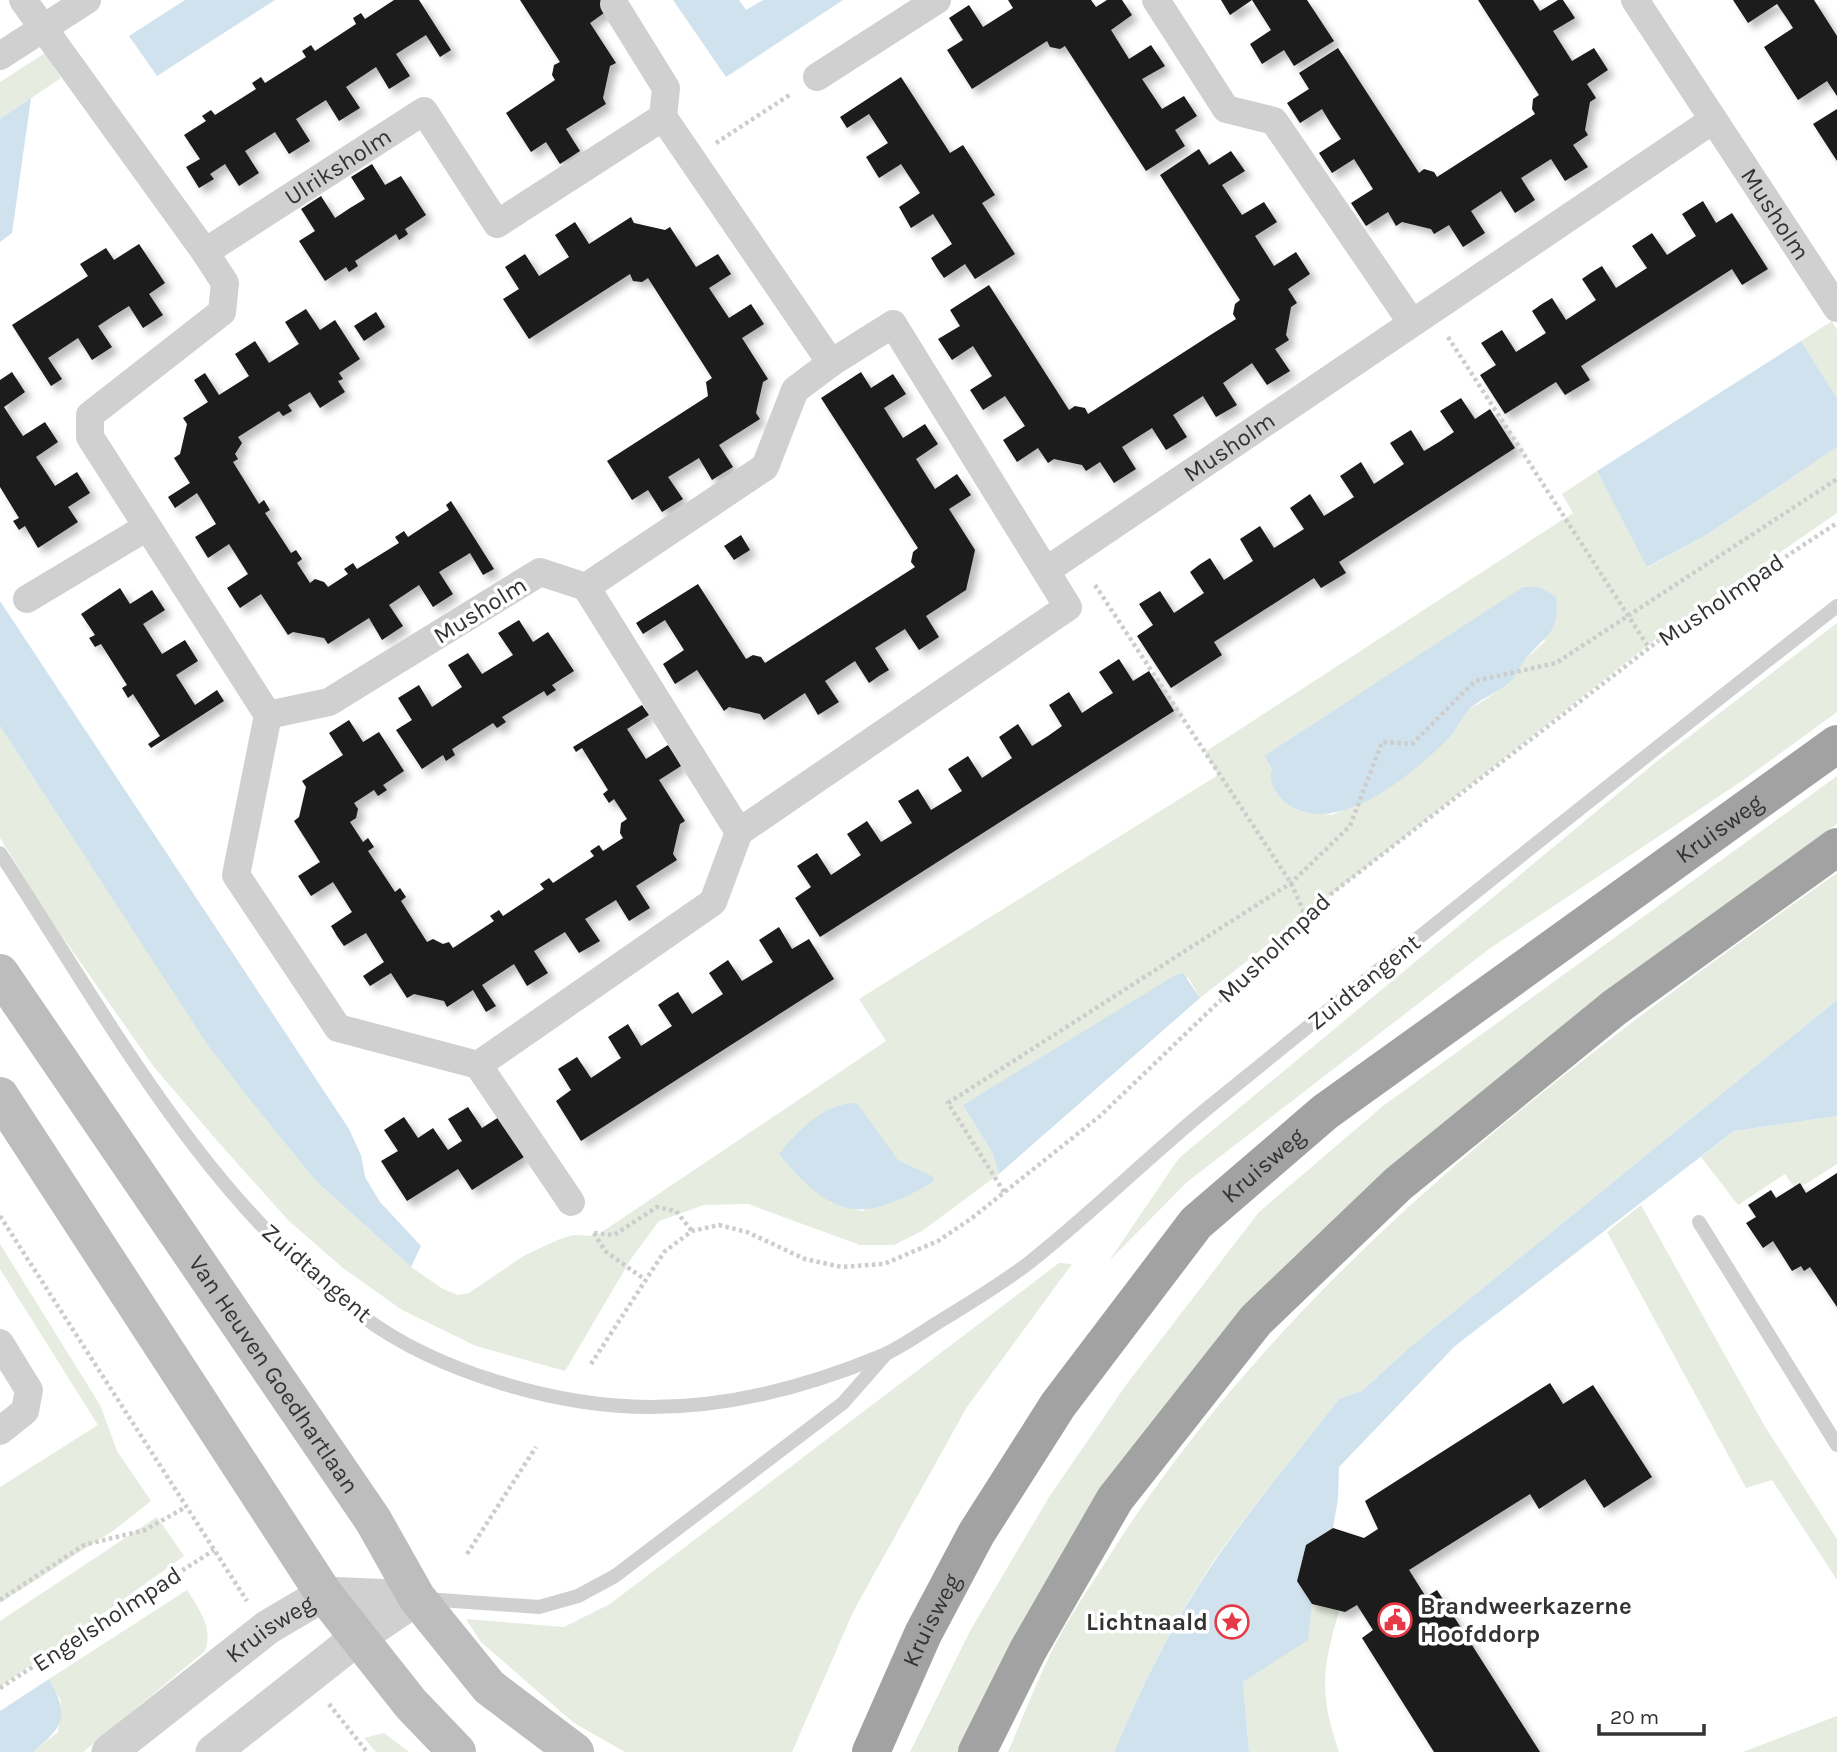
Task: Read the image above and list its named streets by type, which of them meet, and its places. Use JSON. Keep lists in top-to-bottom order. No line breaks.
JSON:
{"streets":{"highway":["Kruisweg"],"main road":["Van Heuven Goedhartlaan"],"street":["Ulriksholm","Musholm"],"lane":["Zuidtangent"],"path":["Musholmpad","Engelsholmpad"]},"crossings":[["Kruisweg","Zuidtangent"],["Kruisweg","Van Heuven Goedhartlaan"],["Zuidtangent","Van Heuven Goedhartlaan"]],"places":{"public building":["Brandweerkazerne Hoofddorp"],"place":["Lichtnaald"]},"scale_bar":"20 m"}
